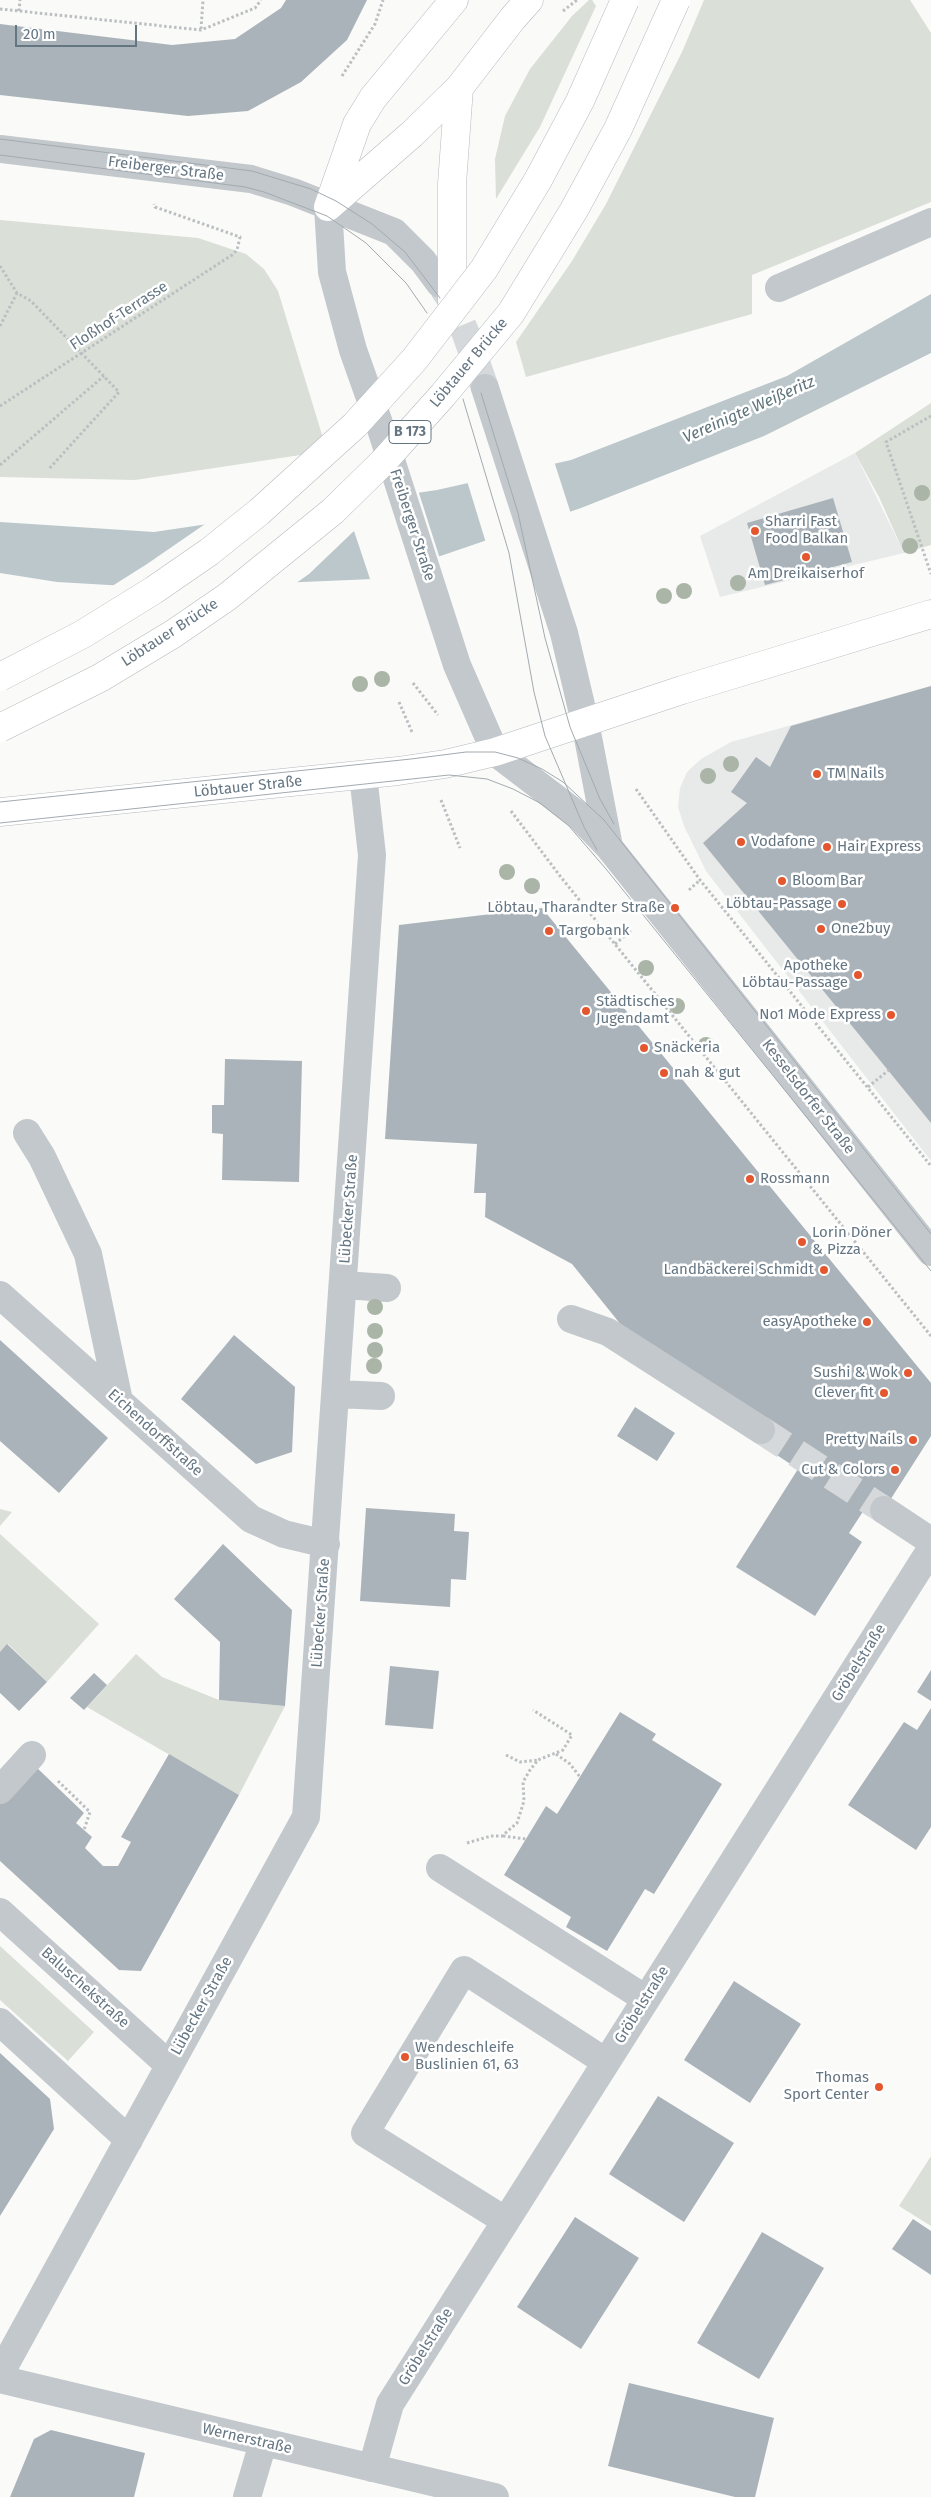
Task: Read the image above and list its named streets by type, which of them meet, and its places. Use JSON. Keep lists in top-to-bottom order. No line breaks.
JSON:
{"streets":{"main road":["Löbtauer Brücke","B 173","Löbtauer Straße"],"street":["Freiberger Straße","Kesselsdorfer Straße","Lübecker Straße","Eichendorffstraße","Gröbelstraße","Baluschekstraße","Wernerstraße"],"path":["Floßhof-Terrasse"]},"crossings":[["Freiberger Straße","Floßhof-Terrasse"],["Freiberger Straße","Löbtauer Straße"],["Freiberger Straße","Kesselsdorfer Straße"],["Löbtauer Straße","Kesselsdorfer Straße"],["Löbtauer Straße","Lübecker Straße"],["Lübecker Straße","Eichendorffstraße"],["Lübecker Straße","Baluschekstraße"],["Gröbelstraße","Wernerstraße"]],"water":["Vereinigte Weißeritz"],"places":["Sharri Fast Food Balkan","Am Dreikaiserhof","TM Nails","Vodafone","Hair Express","Bloom Bar","Löbtau-Passage","Löbtau, Tharandter Straße","One2buy","Targobank","Apotheke Löbtau-Passage","Städtisches Jugendamt","No1 Mode Express","Snäckeria","nah & gut","Rossmann","Lorin Döner & Pizza","Landbäckerei Schmidt","easyApotheke","Sushi & Wok","Clever fit","Pretty Nails","Cut & Colors","Wendeschleife Buslinien 61, 63","Thomas Sport Center"],"scale_bar":"20 m"}
